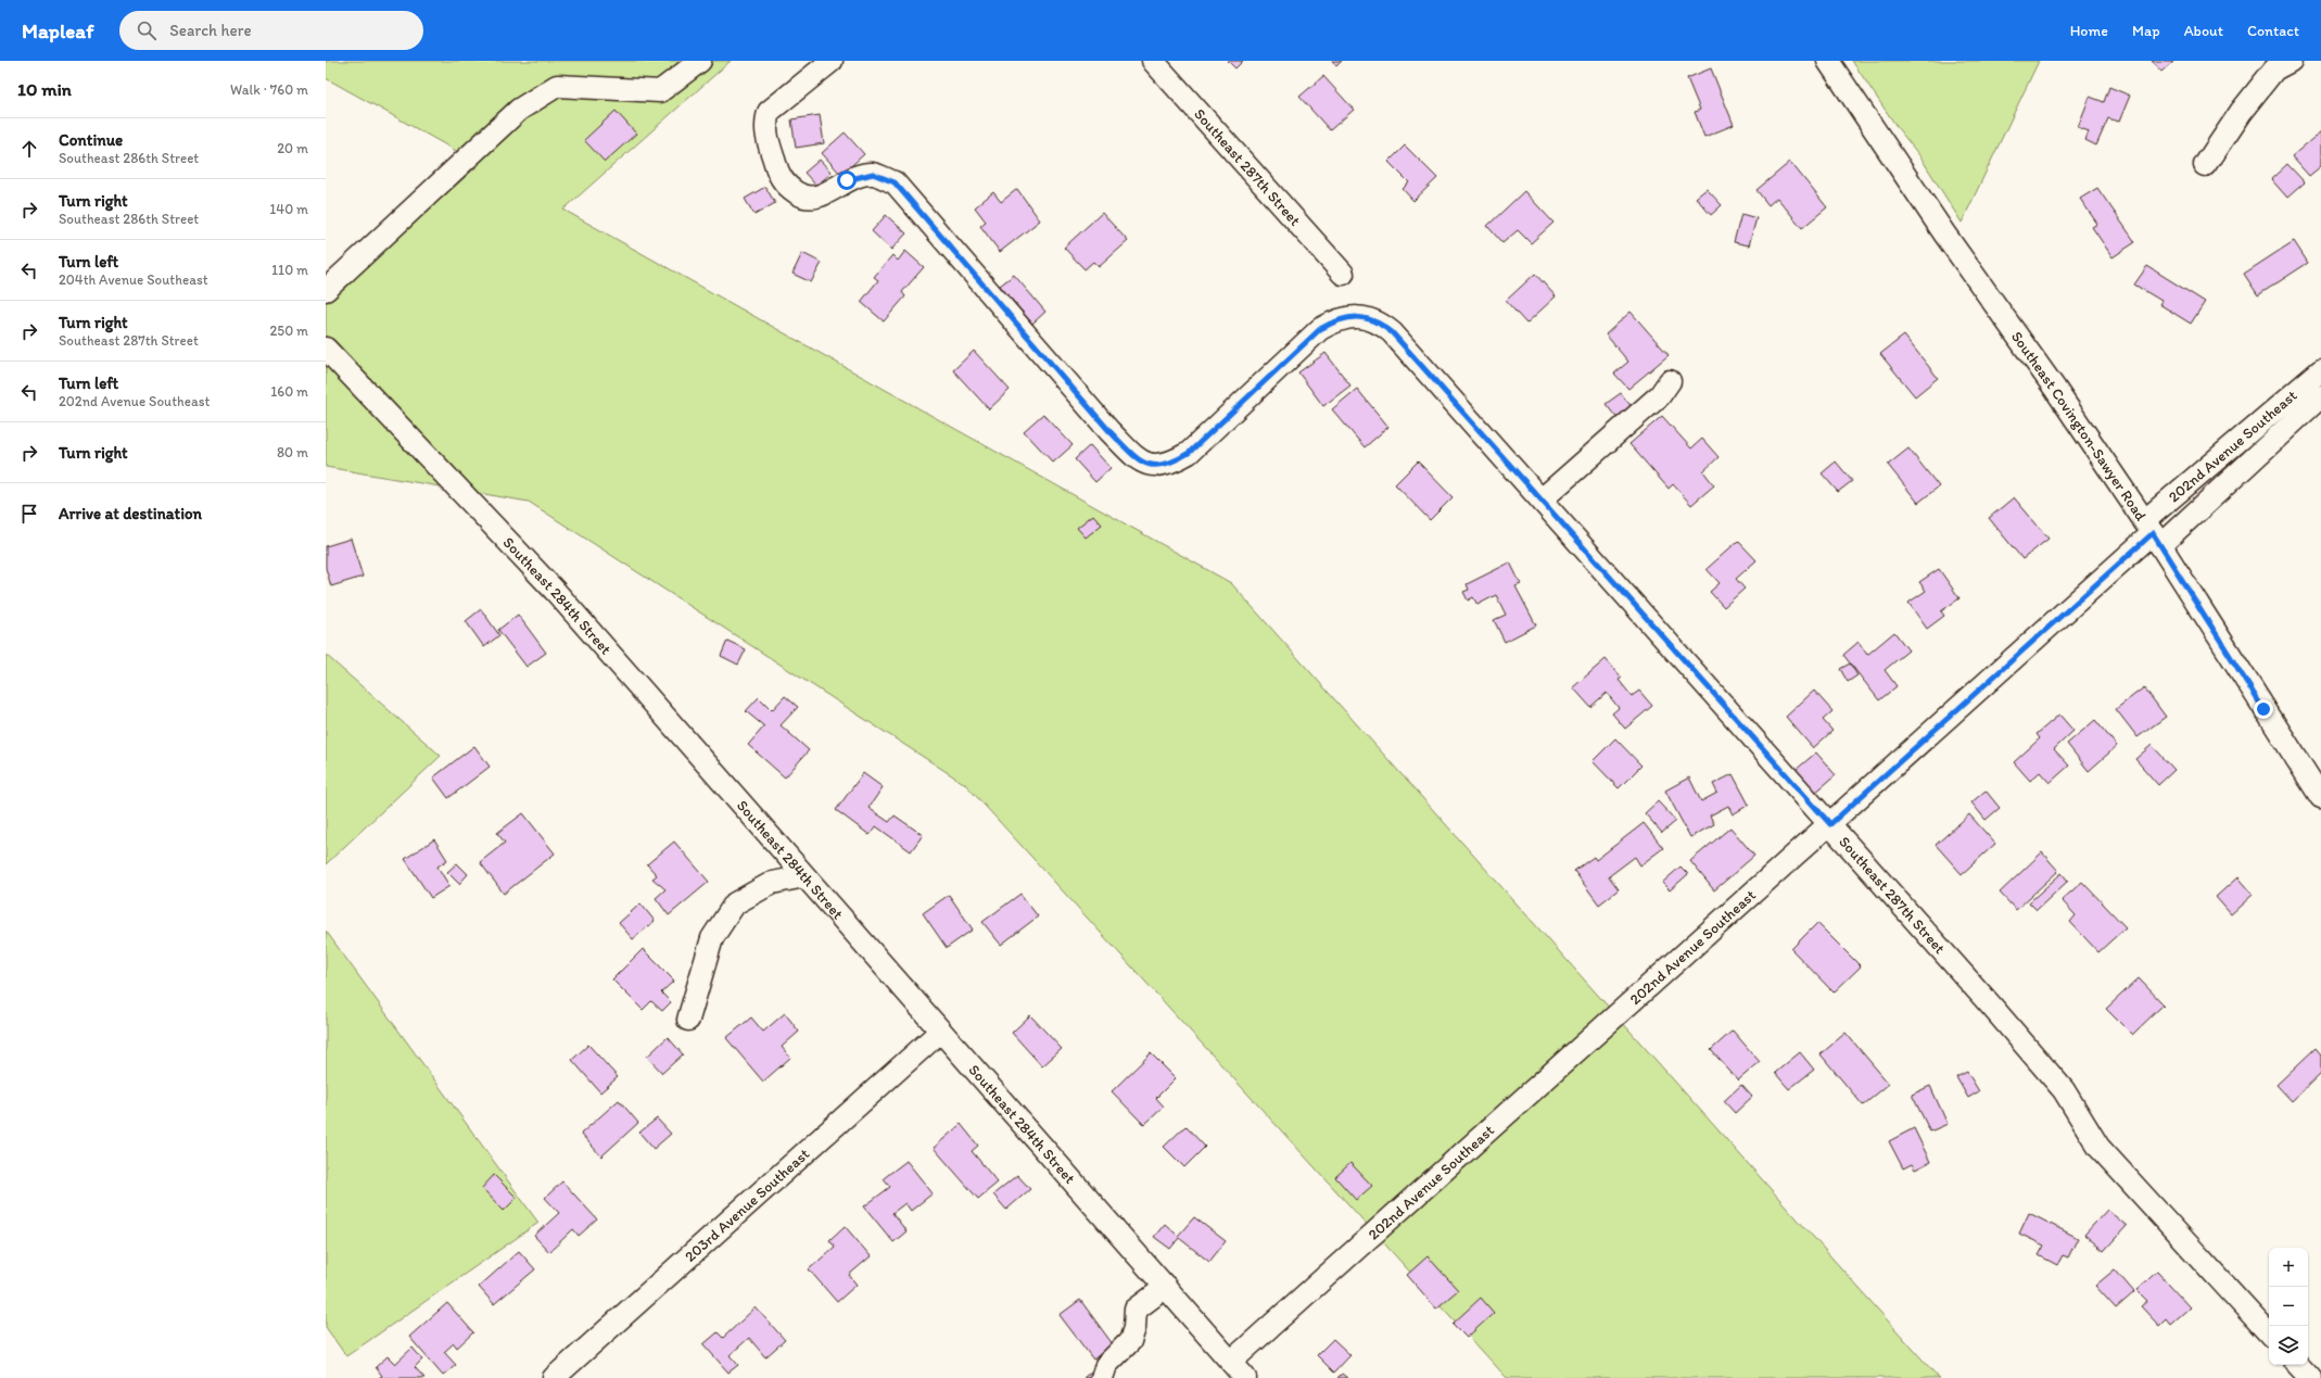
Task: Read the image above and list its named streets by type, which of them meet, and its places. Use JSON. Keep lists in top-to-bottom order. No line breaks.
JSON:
{"streets":{"street":["Southeast 287th Street","Southeast Covington-Sawyer Road","202nd Avenue Southeast","Southeast 284th Street","203rd Avenue Southeast"]},"crossings":[["Southeast 287th Street","202nd Avenue Southeast"],["Southeast Covington-Sawyer Road","202nd Avenue Southeast"],["202nd Avenue Southeast","Southeast 284th Street"],["Southeast 284th Street","203rd Avenue Southeast"]],"page":{"header":"Mapleaf","search":"Search here","nav":["Home","Map","About","Contact"],"heading":["10 min","Walk · 760 m"],"list":[["Continue","Southeast 286th Street","20 m"],["Turn right","Southeast 286th Street","140 m"],["Turn left","204th Avenue Southeast","110 m"],["Turn right","Southeast 287th Street","250 m"],["Turn left","202nd Avenue Southeast","160 m"],["Turn right","80 m"],"Arrive at destination"],"map_buttons":["+","−"]}}
